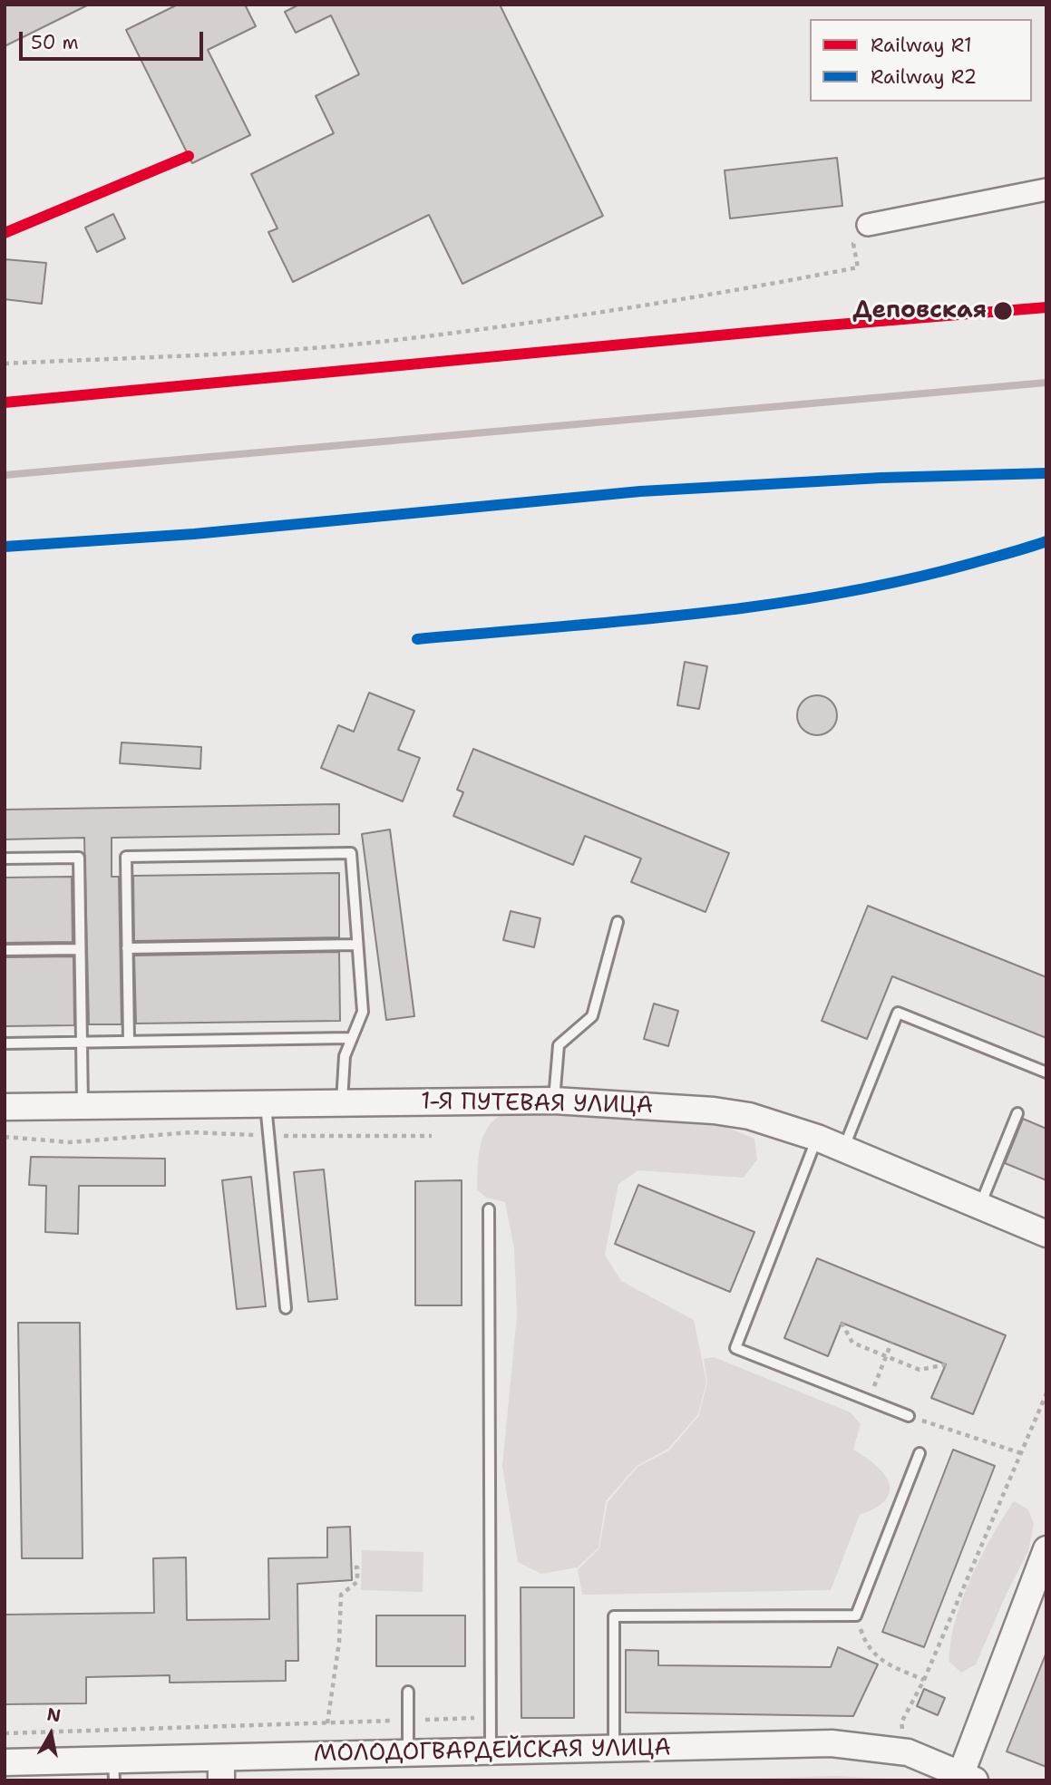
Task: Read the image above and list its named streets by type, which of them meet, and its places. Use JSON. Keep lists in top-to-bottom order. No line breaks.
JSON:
{"streets":{"street":["1-Я ПУТЕВАЯ УЛИЦА","МОЛОДОГВАРДЕЙСКАЯ УЛИЦА"]},"places":["Деповская"],"lines":["rail line R1","rail line R2"],"legend":["Railway R1","Railway R2"],"scale_bar":"50 m","north":"top"}
